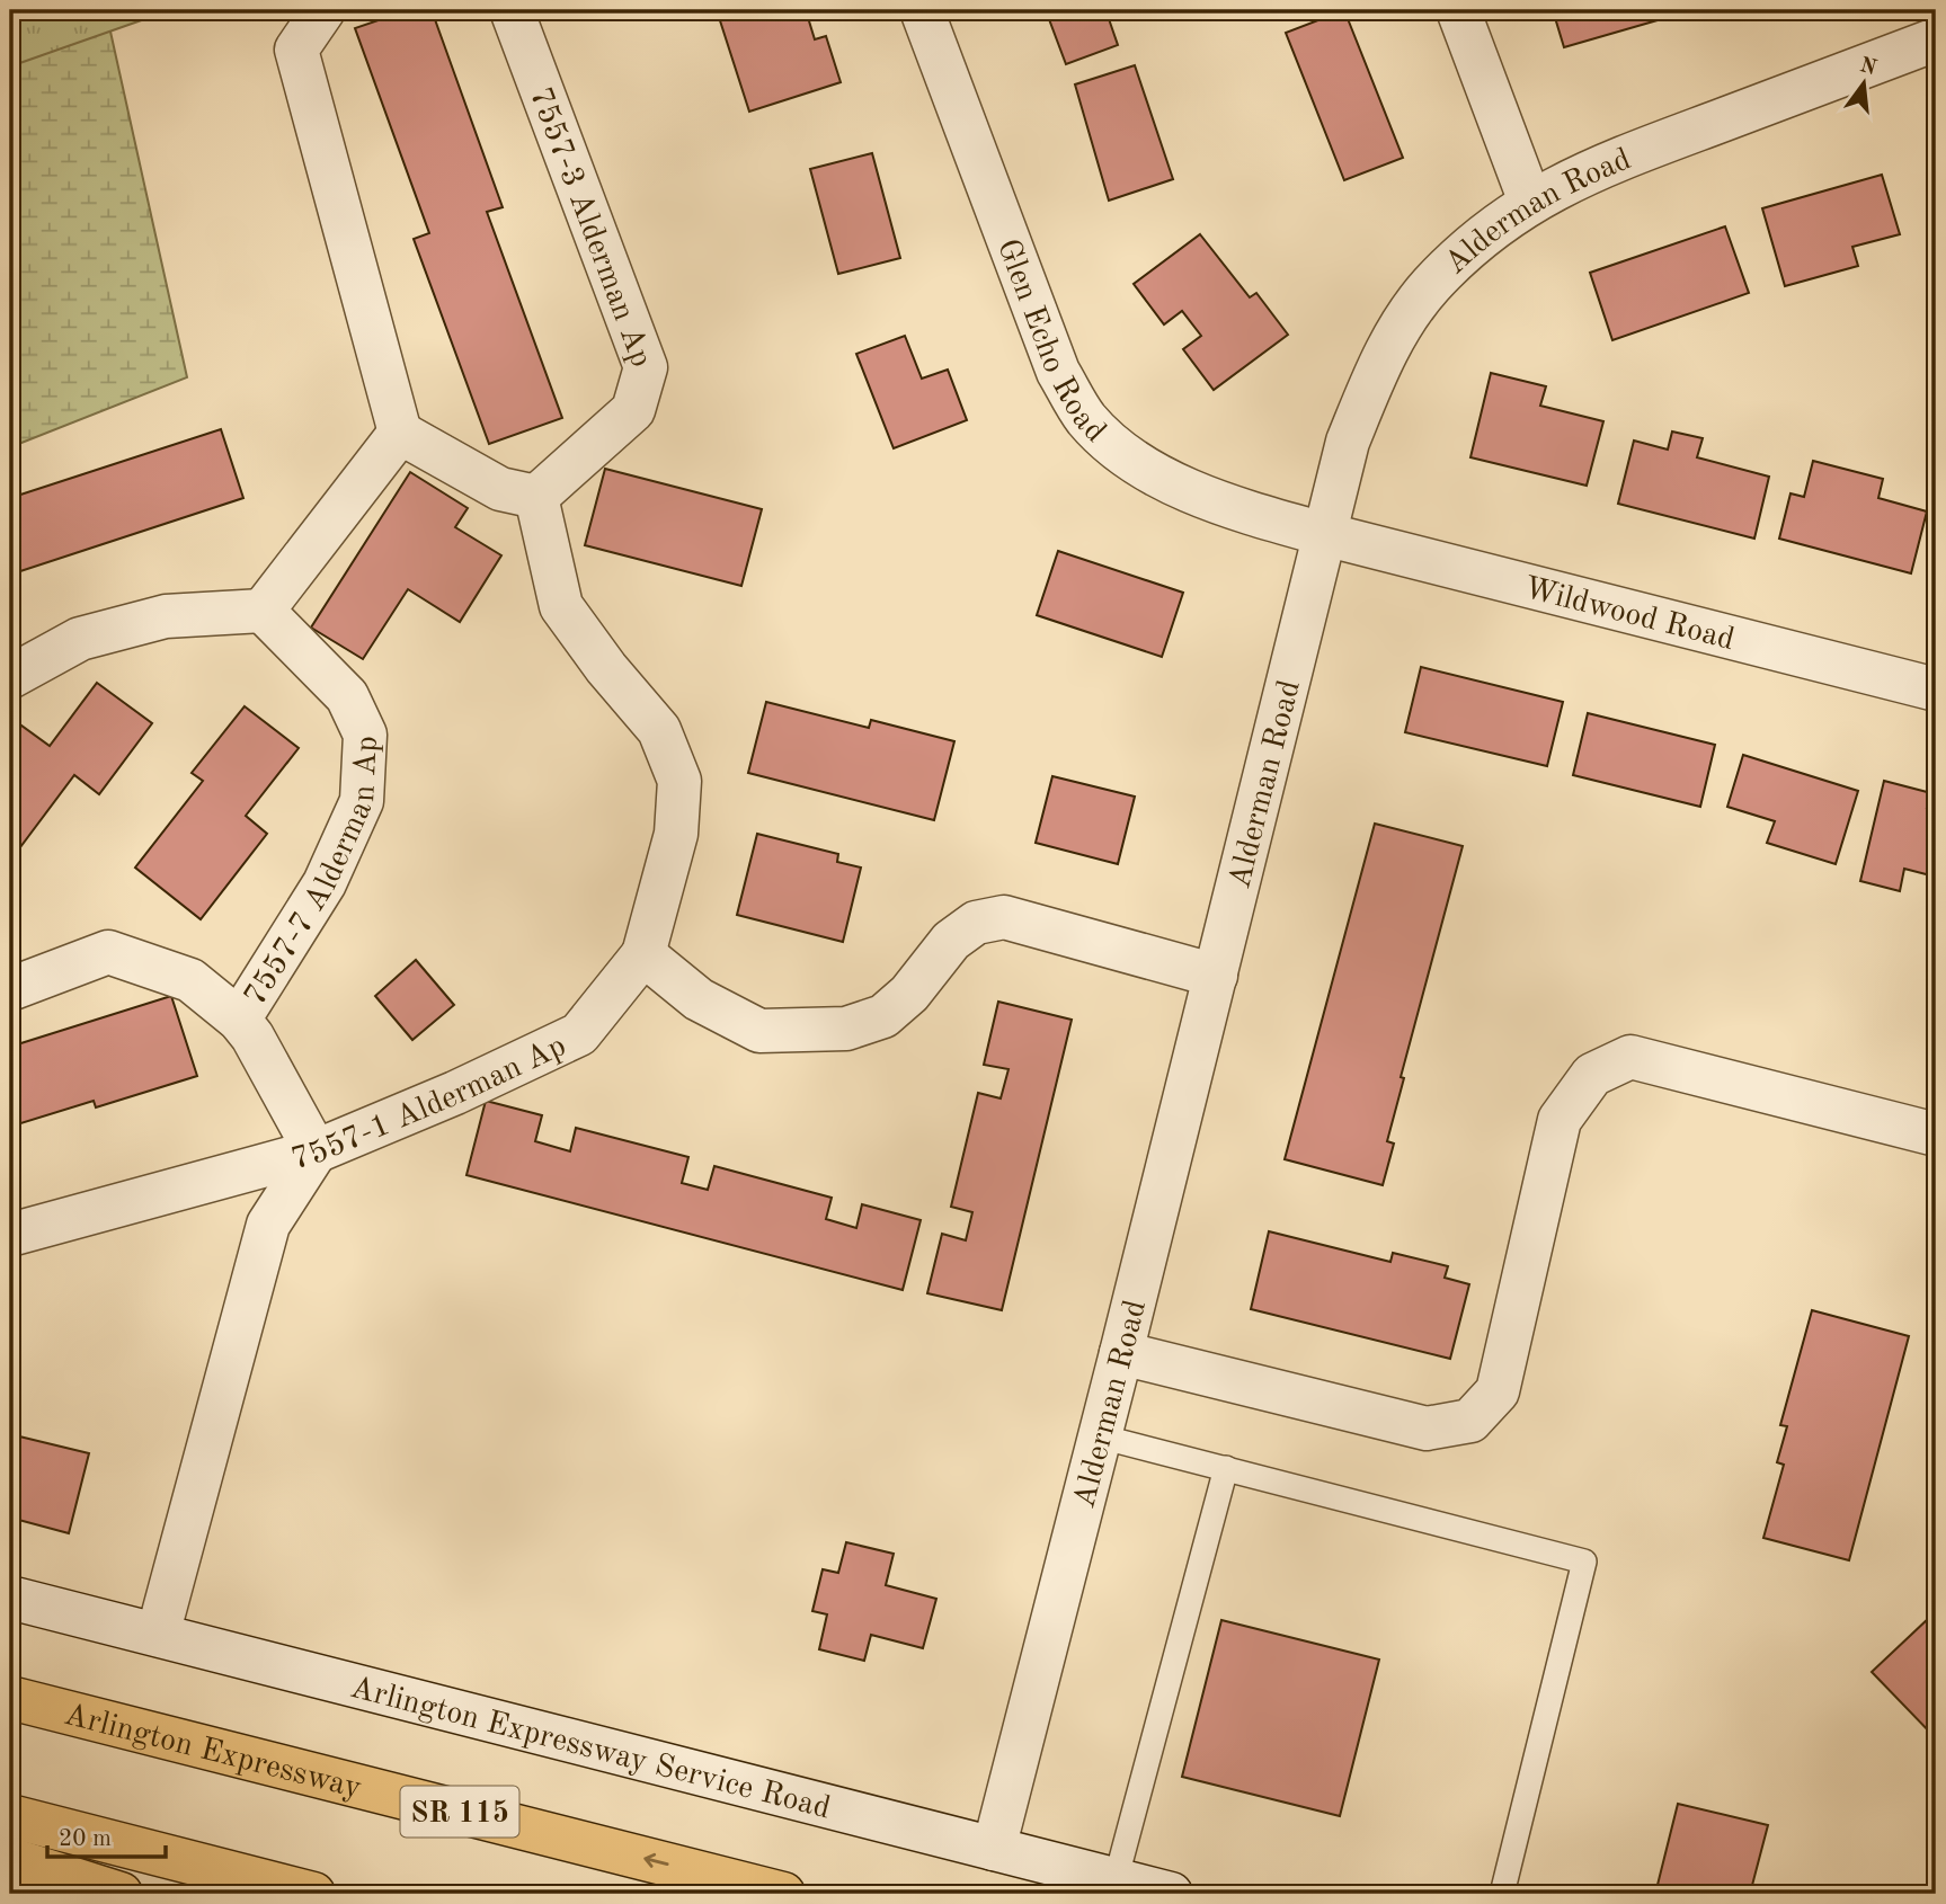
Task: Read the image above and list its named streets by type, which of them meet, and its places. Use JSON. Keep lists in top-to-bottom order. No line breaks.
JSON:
{"streets":{"highway":["Arlington Expressway","SR 115"],"street":["Alderman Road","7557-3 Alderman Ap","Glen Echo Road","Wildwood Road","7557-7 Alderman Ap","7557-1 Alderman Ap","Arlington Expressway Service Road"]},"crossings":[["Alderman Road","Glen Echo Road"],["Alderman Road","Wildwood Road"],["Alderman Road","Arlington Expressway Service Road"],["Glen Echo Road","Wildwood Road"]],"scale_bar":"20 m","north":"top"}
